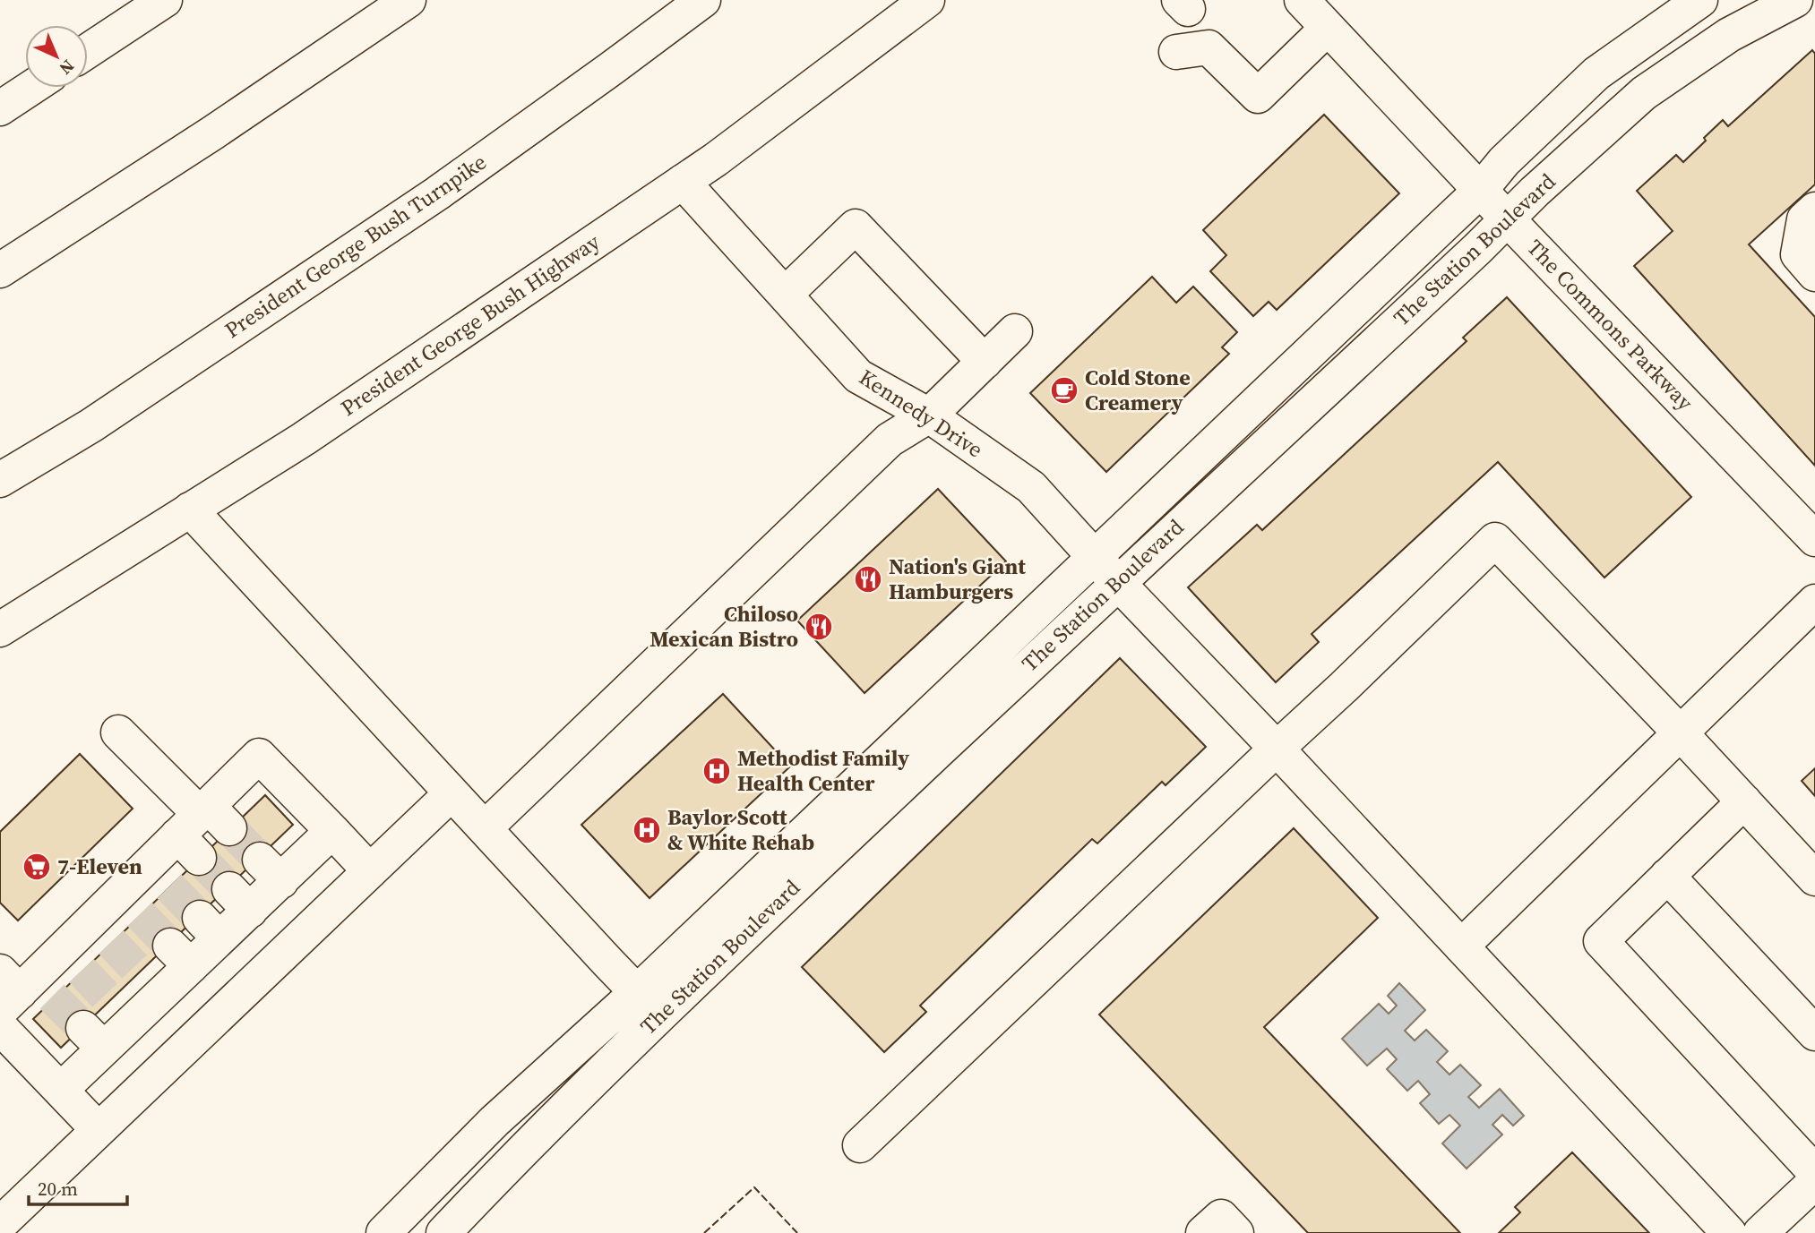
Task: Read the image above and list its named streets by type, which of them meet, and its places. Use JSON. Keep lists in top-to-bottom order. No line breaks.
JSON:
{"streets":{"main road":["President George Bush Turnpike","The Station Boulevard","President George Bush Highway","The Commons Parkway","Kennedy Drive"]},"crossings":[["The Station Boulevard","The Commons Parkway"],["The Station Boulevard","Kennedy Drive"],["President George Bush Highway","Kennedy Drive"]],"places":{"cafe":["Cold Stone Creamery"],"restaurant":["Nation's Giant Hamburgers","Chiloso Mexican Bistro"],"hospital":["Methodist Family Health Center","Baylor Scott & White Rehab"],"supermarket":["7-Eleven"]},"scale_bar":"20 m","north":"bottom right"}
